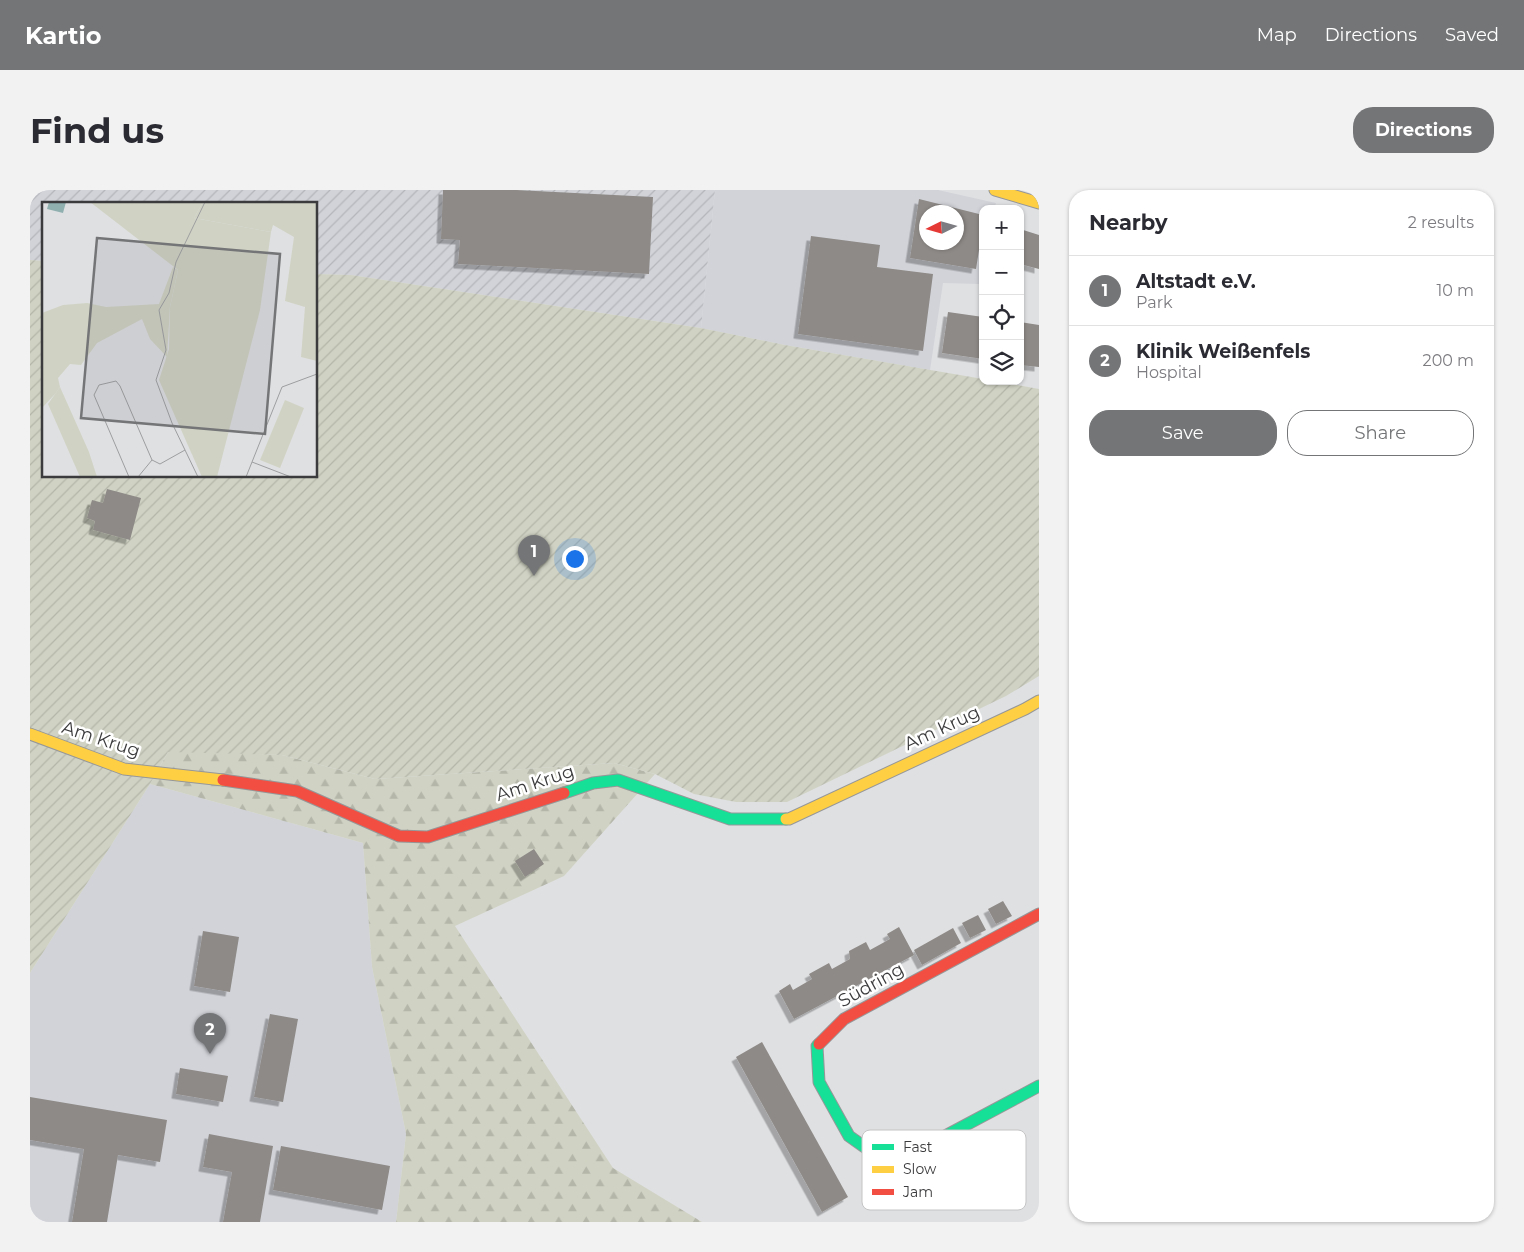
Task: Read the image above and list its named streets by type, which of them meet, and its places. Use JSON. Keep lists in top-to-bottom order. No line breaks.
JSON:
{"streets":{"street":["Am Krug","Südring"]},"legend":["Fast","Slow","Jam"],"north":"left","page":{"header":"Kartio","nav":["Map","Directions","Saved"],"buttons":["Directions",["Save","Share"]],"title":"Find us","heading":["Nearby","2 results"],"map_buttons":["+","−"],"list":[{"mark":"1","name":"Altstadt e.V.","note":"Park","value":"10 m"},{"mark":"2","name":"Klinik Weißenfels","note":"Hospital","value":"200 m"}],"pins":["1","2"]}}
